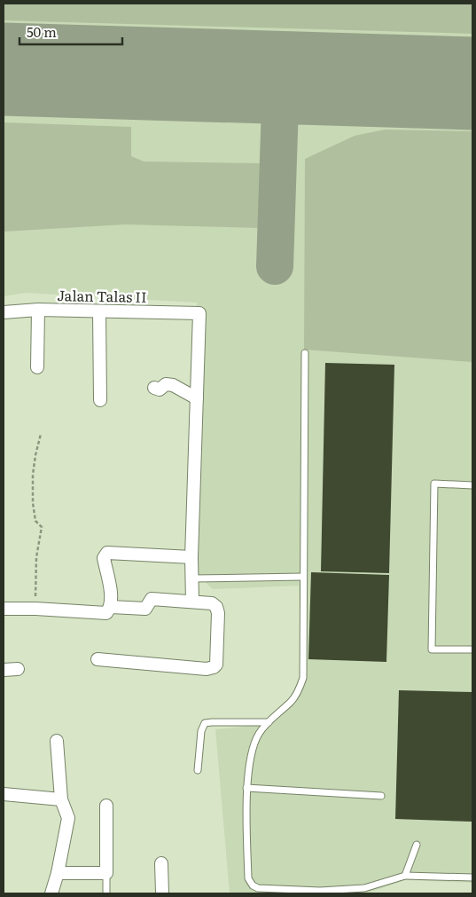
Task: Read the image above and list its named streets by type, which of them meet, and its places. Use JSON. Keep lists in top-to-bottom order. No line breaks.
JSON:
{"streets":{"street":["Jalan Talas II"]},"scale_bar":"50 m"}
